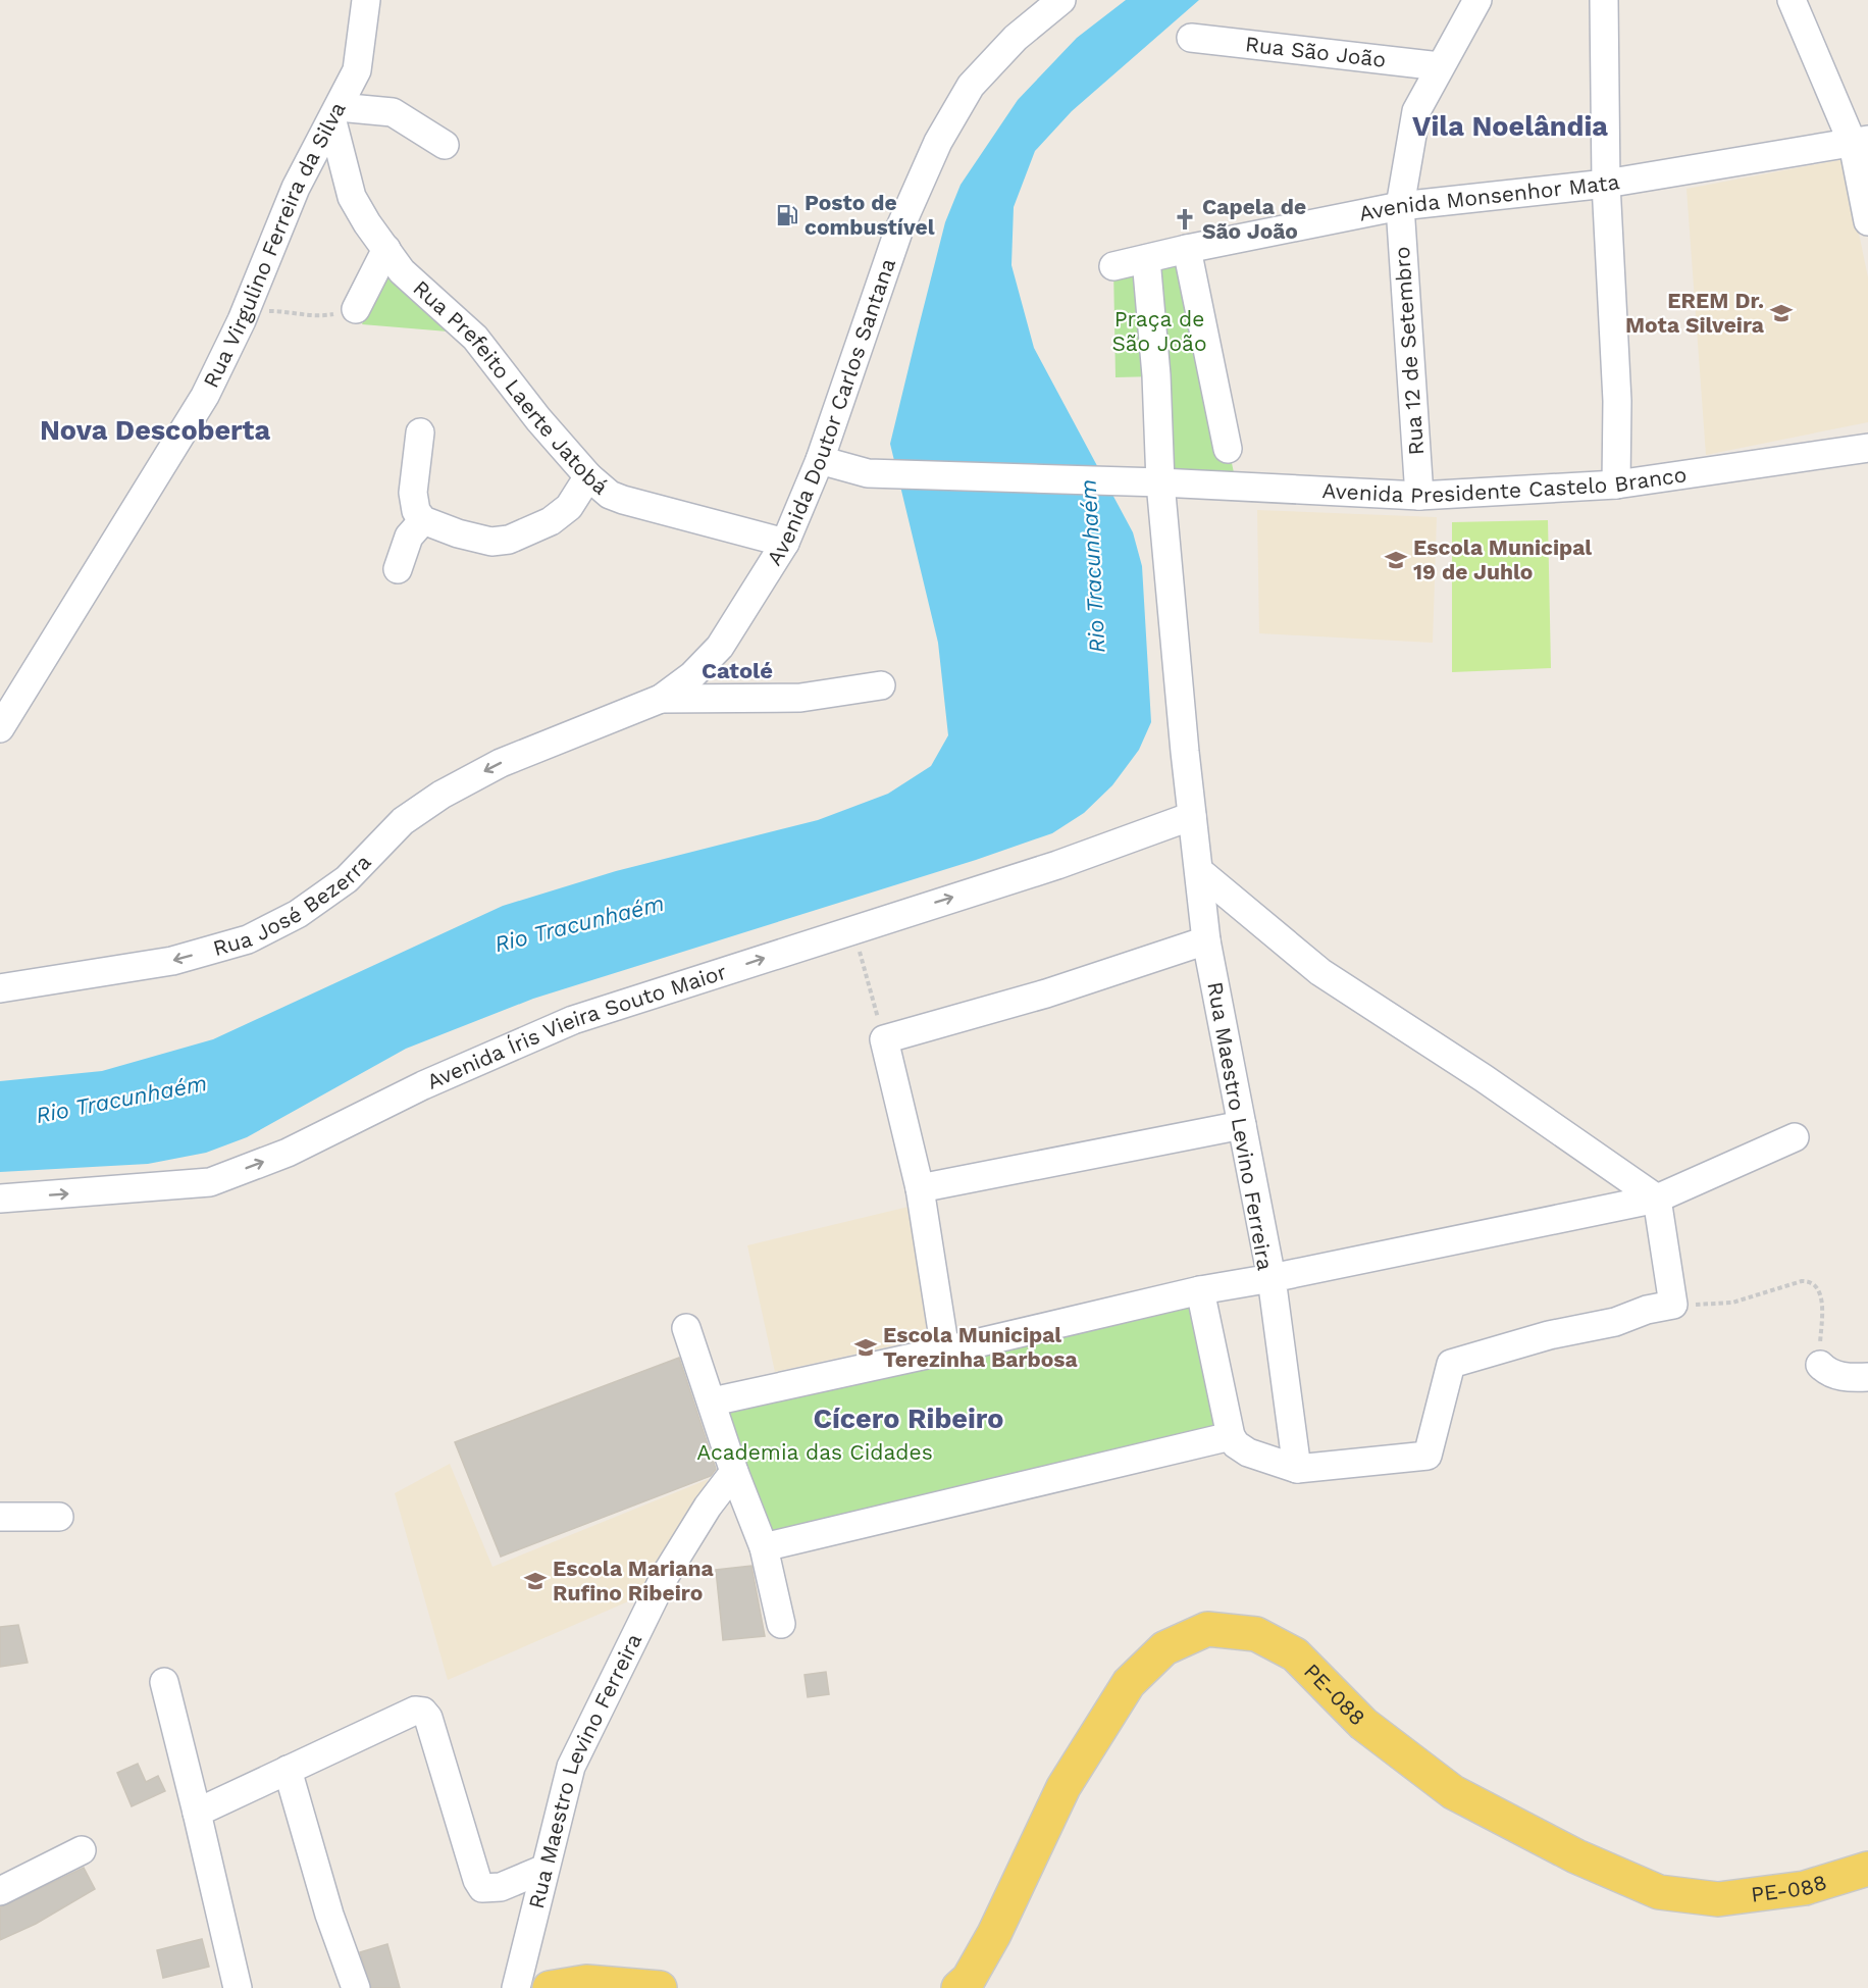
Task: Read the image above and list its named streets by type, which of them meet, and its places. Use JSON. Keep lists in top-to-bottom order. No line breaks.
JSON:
{"streets":{"main road":["PE-088"],"street":["Rua São João","Avenida Monsenhor Mata","Rua Virgulino Ferreira da Silva","Rua 12 de Setembro","Rua Prefeito Laerte Jatobá","Avenida Doutor Carlos Santana","Avenida Presidente Castelo Branco","Rua José Bezerra","Avenida Íris Vieira Souto Maior","Rua Maestro Levino Ferreira"]},"crossings":[["Rua São João","Rua 12 de Setembro"],["Avenida Monsenhor Mata","Rua 12 de Setembro"],["Avenida Monsenhor Mata","Rua Maestro Levino Ferreira"],["Rua Virgulino Ferreira da Silva","Rua Prefeito Laerte Jatobá"],["Rua 12 de Setembro","Avenida Presidente Castelo Branco"],["Rua Prefeito Laerte Jatobá","Avenida Doutor Carlos Santana"],["Avenida Doutor Carlos Santana","Avenida Presidente Castelo Branco"],["Avenida Doutor Carlos Santana","Rua José Bezerra"],["Avenida Presidente Castelo Branco","Rua Maestro Levino Ferreira"],["Avenida Íris Vieira Souto Maior","Rua Maestro Levino Ferreira"]],"one_way":["Rua José Bezerra"],"districts":["Vila Noelândia","Nova Descoberta","Catolé","Cícero Ribeiro"],"water":["Rio Tracunhaém"],"parks":["Praça de São João","Academia das Cidades"],"places":{"fuel station":["Posto de combustível"],"church":["Capela de São João"],"school or university":["EREM Dr. Mota Silveira","Escola Municipal 19 de Juhlo","Escola Municipal Terezinha Barbosa","Escola Mariana Rufino Ribeiro"]}}
